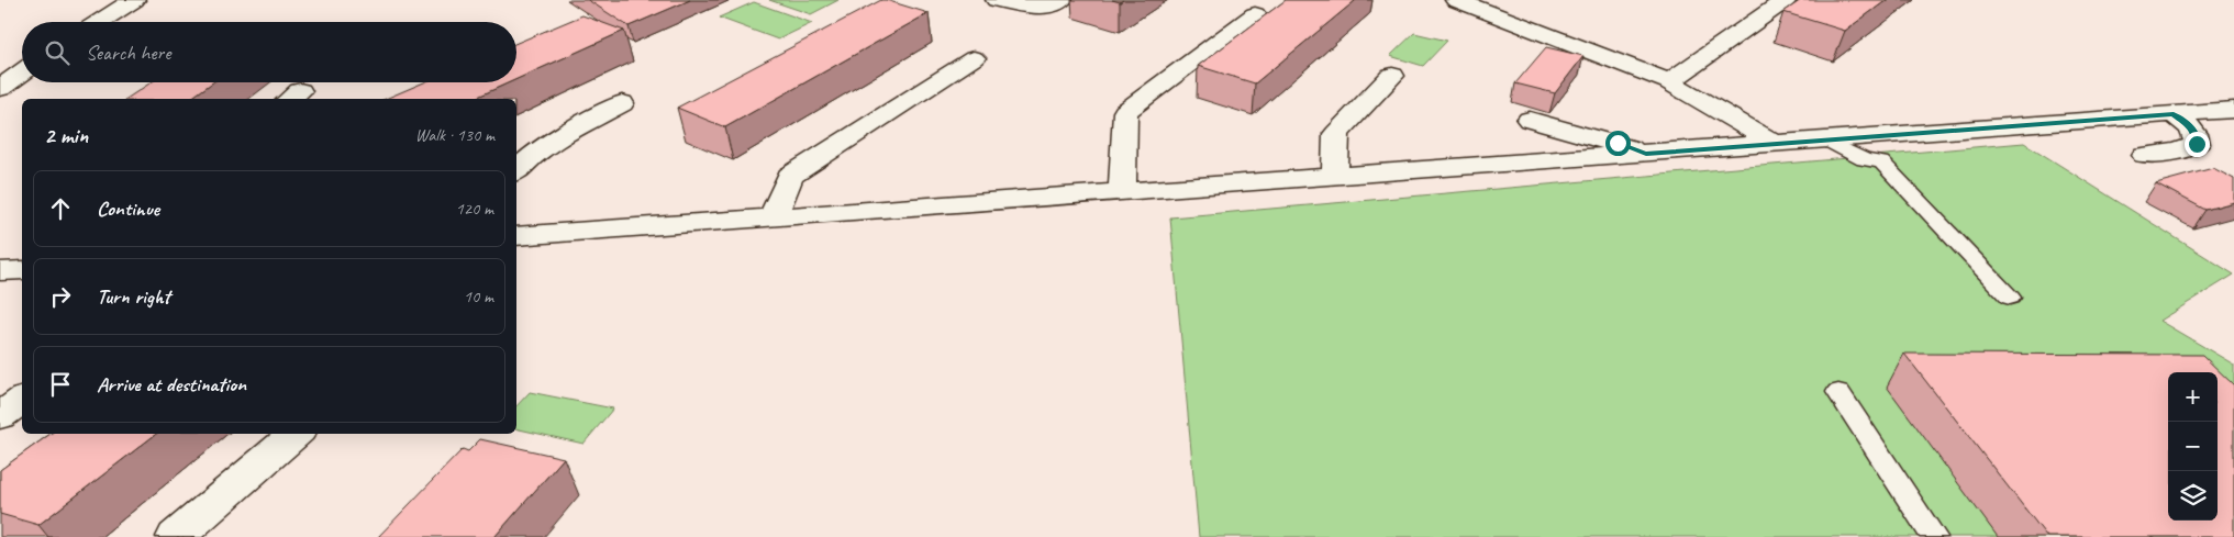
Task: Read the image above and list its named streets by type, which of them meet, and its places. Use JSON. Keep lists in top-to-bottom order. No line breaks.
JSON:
{"page":{"search":"Search here","heading":["2 min","Walk · 130 m"],"list":[["Continue","120 m"],["Turn right","10 m"],"Arrive at destination"],"map_buttons":["+","−"]}}
